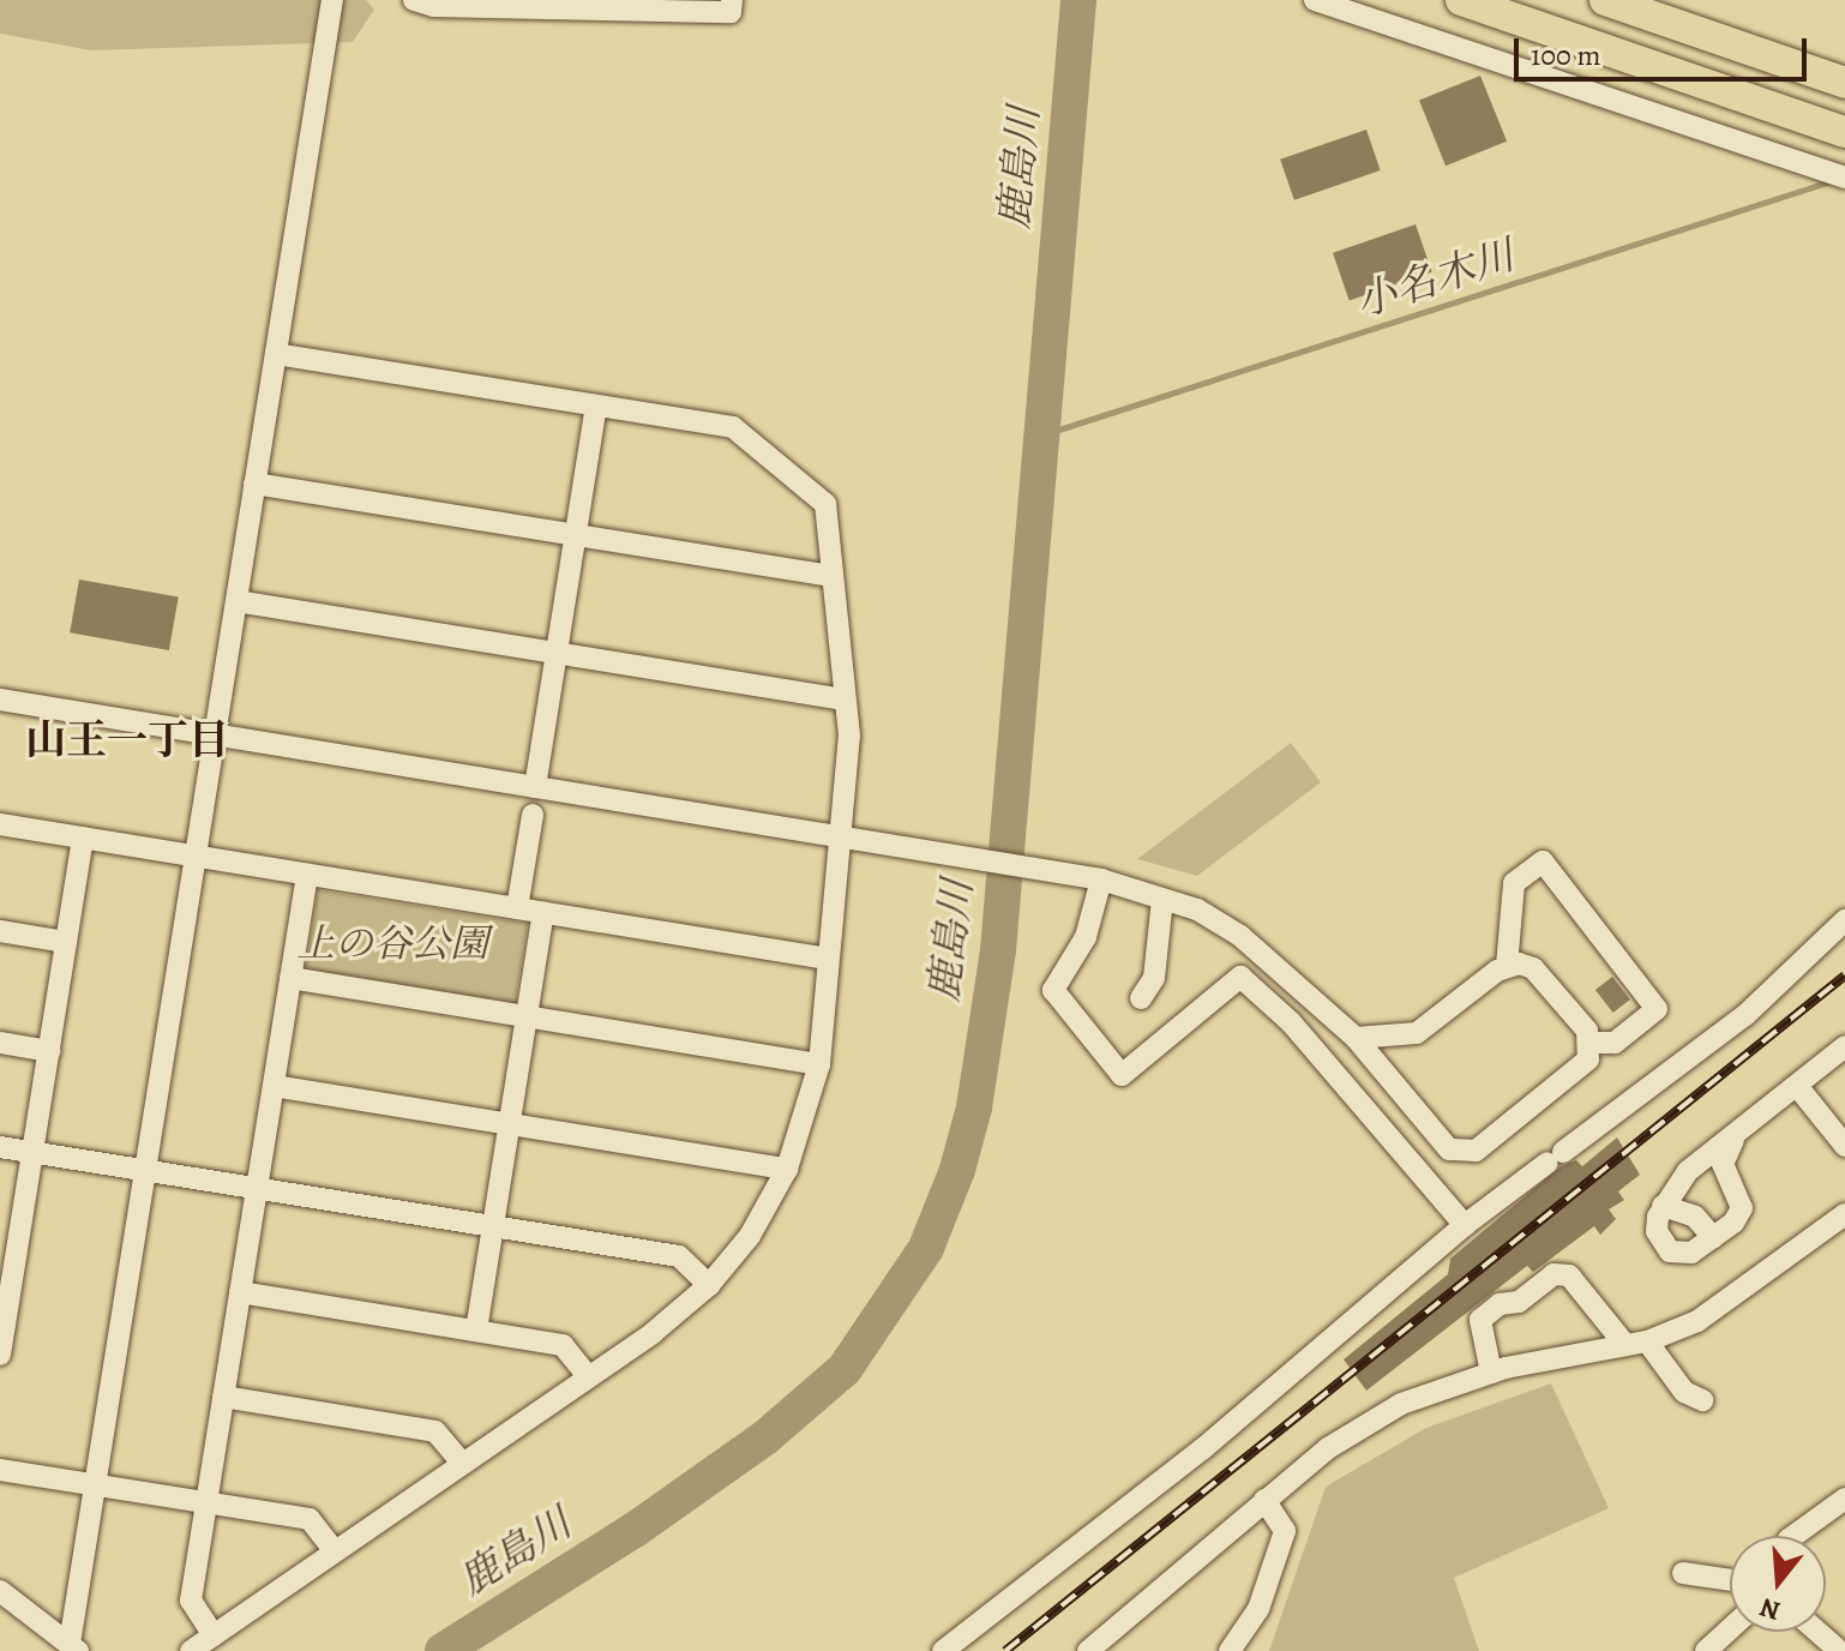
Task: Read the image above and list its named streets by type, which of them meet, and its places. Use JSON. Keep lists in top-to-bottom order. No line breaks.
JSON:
{"districts":["山王一丁目"],"water":["鹿島川","小名木川"],"parks":["上の谷公園"],"scale_bar":"100 m","north":"bottom"}
